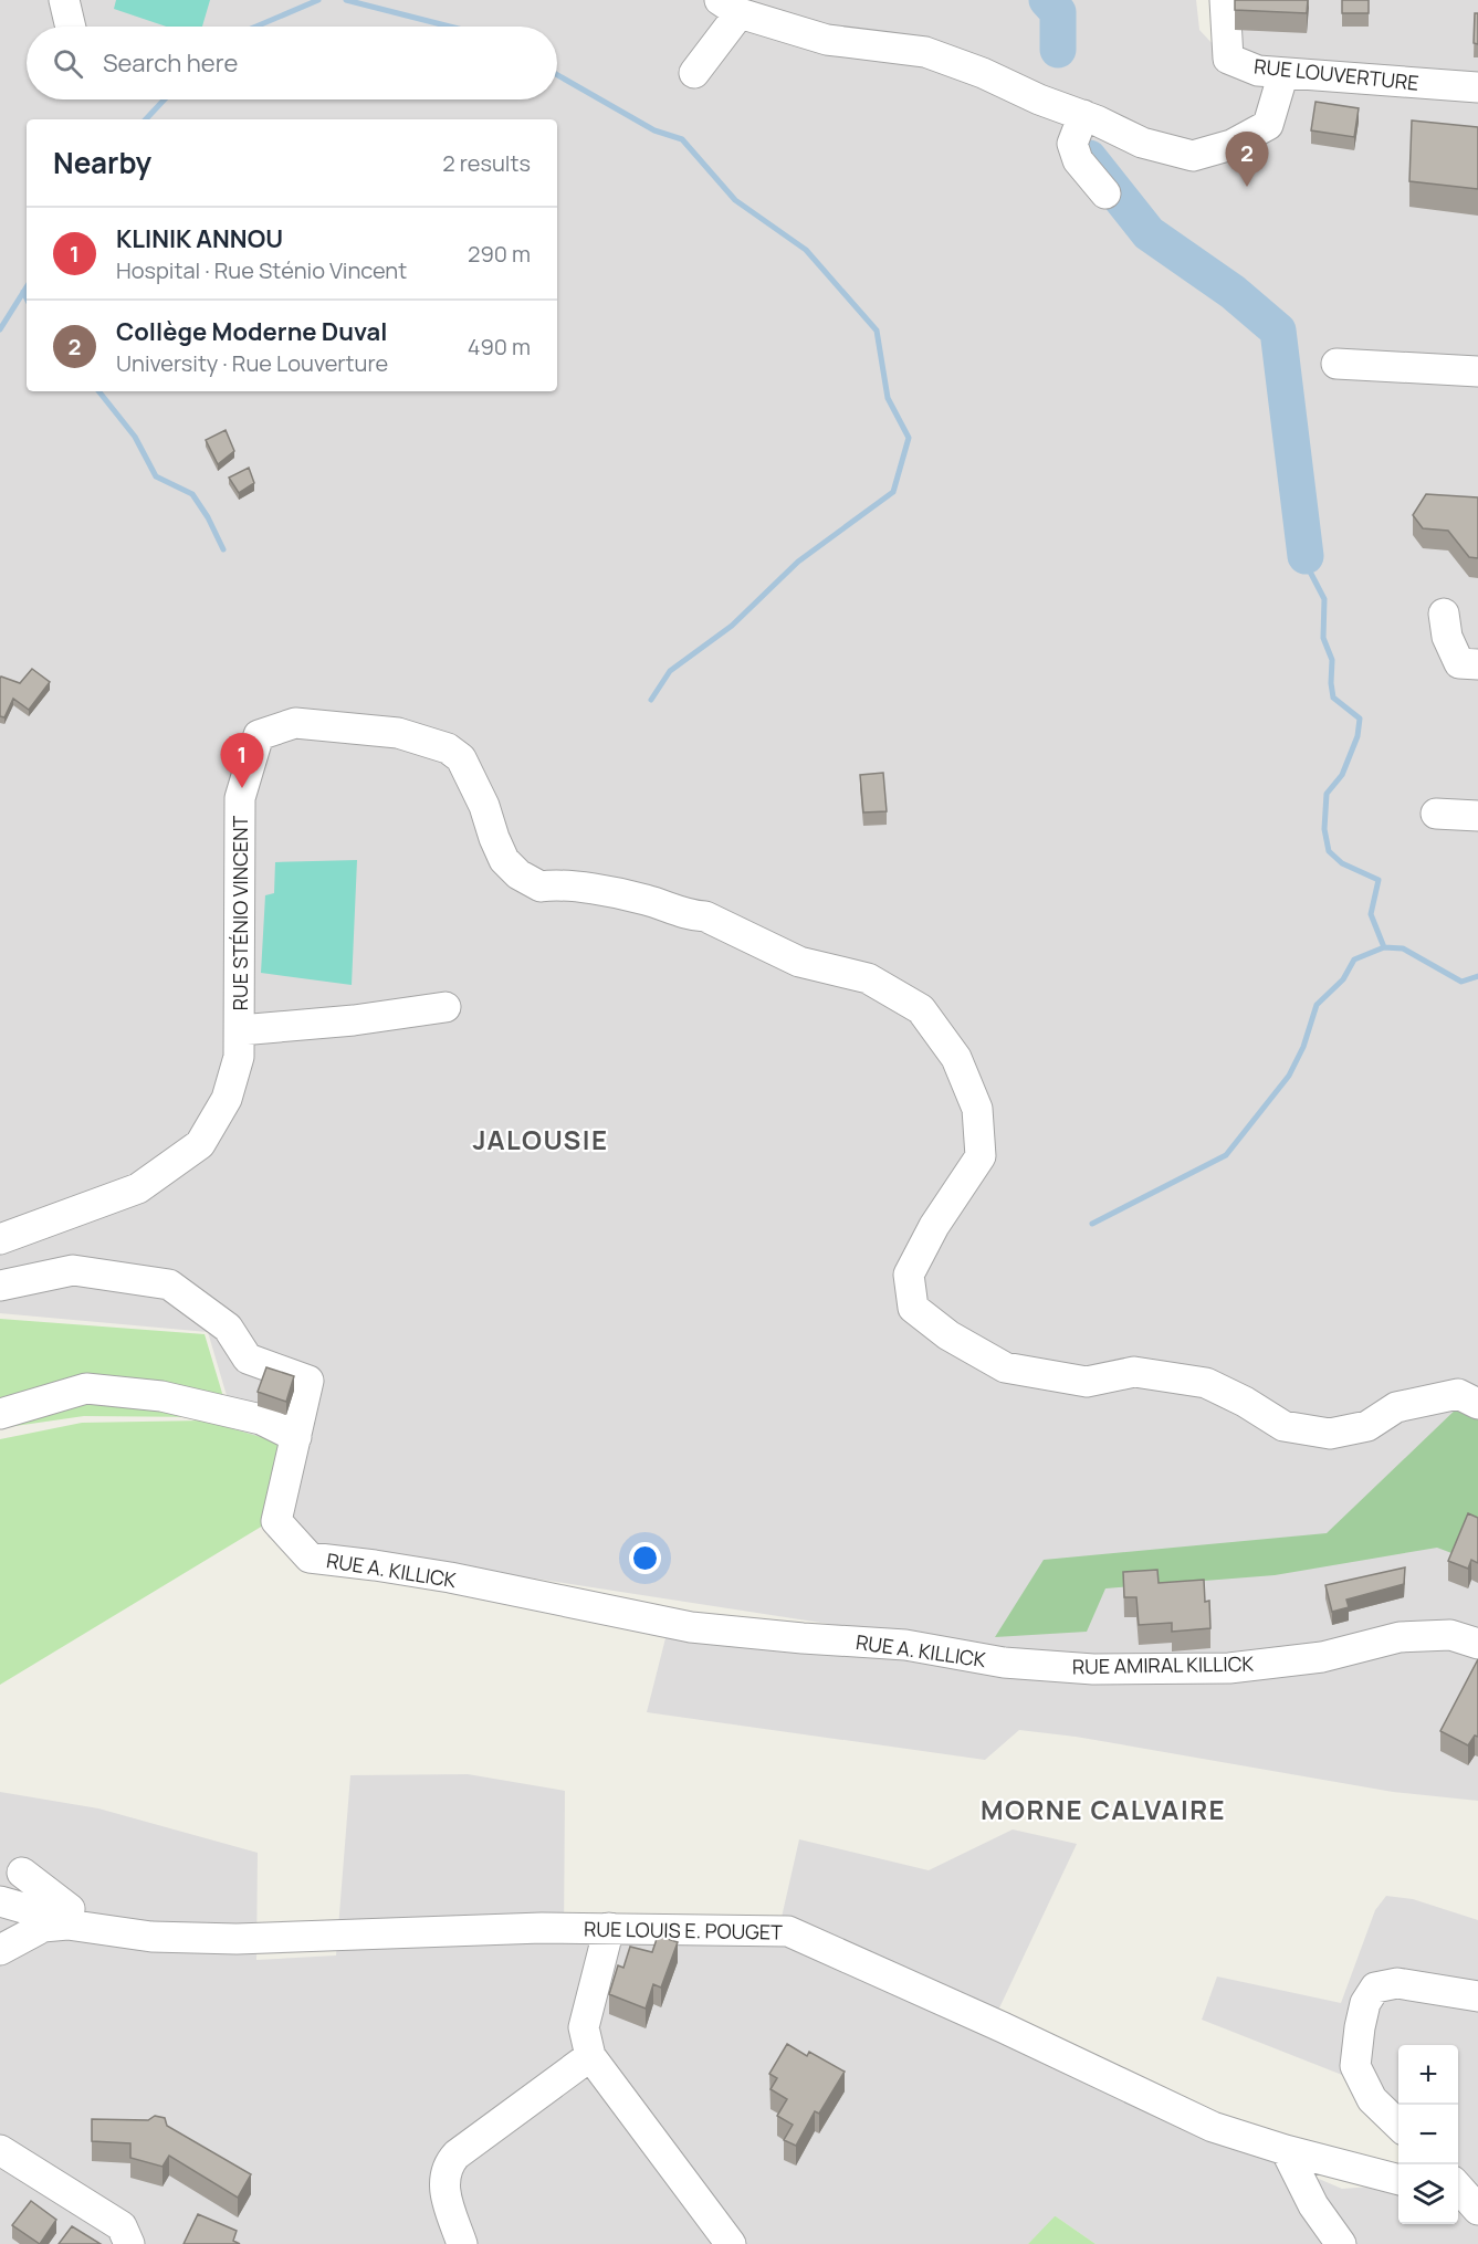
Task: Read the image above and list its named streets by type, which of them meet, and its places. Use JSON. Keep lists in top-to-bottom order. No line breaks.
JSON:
{"streets":{"street":["RUE LOUVERTURE","RUE STÉNIO VINCENT","RUE A. KILLICK","RUE AMIRAL KILLICK","RUE LOUIS E. POUGET"]},"crossings":[["RUE A. KILLICK","RUE AMIRAL KILLICK"]],"districts":["JALOUSIE","MORNE CALVAIRE"],"page":{"search":"Search here","heading":["Nearby","2 results"],"pins":["2","1"],"list":[{"mark":"1","name":"KLINIK ANNOU","note":"Hospital · Rue Sténio Vincent","value":"290 m"},{"mark":"2","name":"Collège Moderne Duval","note":"University · Rue Louverture","value":"490 m"}],"map_buttons":["+","−"]}}
